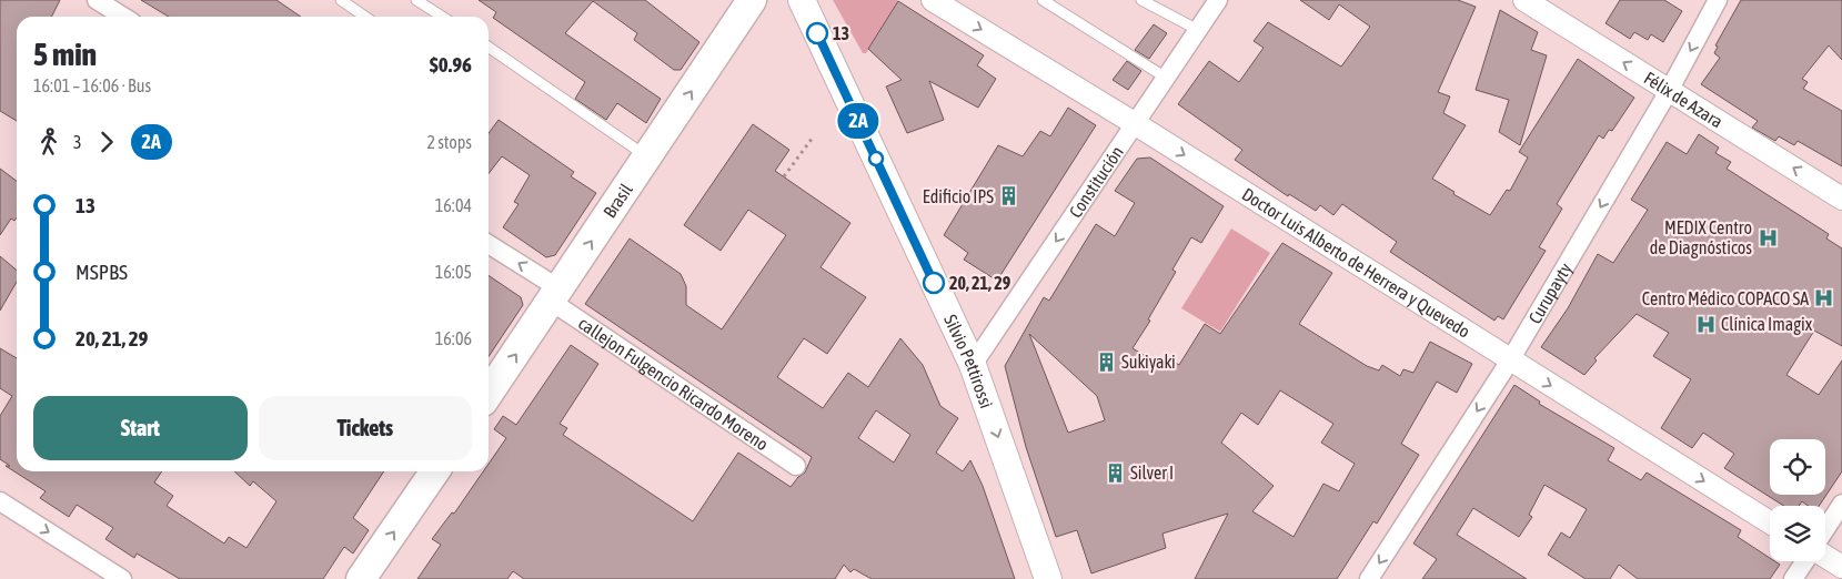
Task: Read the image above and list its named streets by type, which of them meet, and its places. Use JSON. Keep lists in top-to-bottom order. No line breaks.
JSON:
{"streets":{"main road":["Brasil","Silvio Pettirossi"],"street":["Félix de Azara","Constitución","Doctor Luis Alberto de Herrera y Quevedo","Curupayty","callejon Fulgencio Ricardo Moreno"]},"crossings":[["Félix de Azara","Curupayty"],["Constitución","Doctor Luis Alberto de Herrera y Quevedo"],["Constitución","Silvio Pettirossi"],["Brasil","callejon Fulgencio Ricardo Moreno"],["Doctor Luis Alberto de Herrera y Quevedo","Curupayty"]],"one_way":["Félix de Azara","Constitución","Brasil","Doctor Luis Alberto de Herrera y Quevedo","Curupayty","Silvio Pettirossi"],"places":{"other":["13","20, 21, 29"],"building":["Edificio IPS","Sukiyaki","Silver I"],"hospital":["MEDIX Centro de Diagnósticos","Centro Médico COPACO SA","Clínica Imagix"]},"lines":["bus line 2A"],"page":{"on_map":"2A","heading":["5 min","16:01 – 16:06 · Bus","$0.96"],"legs":["3","2A","2 stops"],"list":[{"name":"13","value":"16:04"},{"name":"MSPBS","value":"16:05"},{"name":"20, 21, 29","value":"16:06"}],"buttons":["Start","Tickets"]}}
